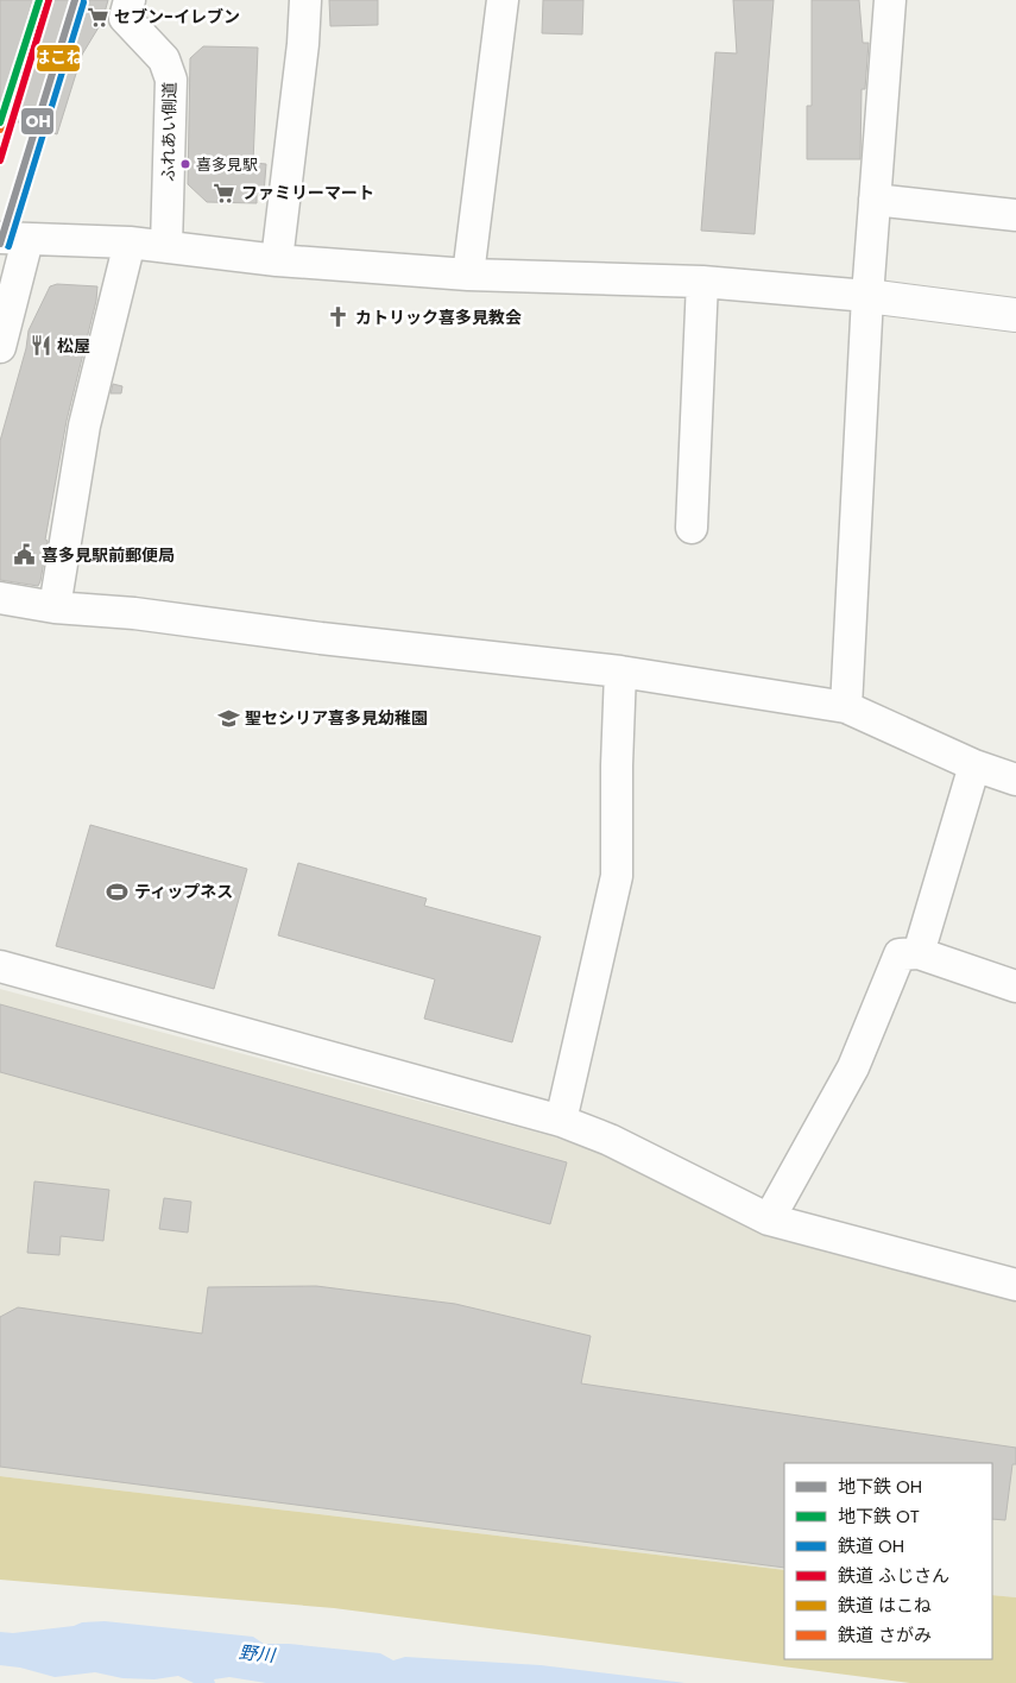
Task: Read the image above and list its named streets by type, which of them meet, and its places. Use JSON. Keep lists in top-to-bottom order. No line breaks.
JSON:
{"streets":{"street":["ふれあい側道"]},"water":["野川"],"places":{"supermarket":["セブン-イレブン","ファミリーマート"],"other":["喜多見駅"],"church":["カトリック喜多見教会"],"restaurant":["松屋"],"public building":["喜多見駅前郵便局"],"school or university":["聖セシリア喜多見幼稚園"],"sports":["ティップネス"]},"lines":["metro line OH","metro line OT","rail line ふじさん","rail line さがみ","rail line OH","rail line はこね"],"legend":["地下鉄 OH","地下鉄 OT","鉄道 OH","鉄道 ふじさん","鉄道 はこね","鉄道 さがみ"]}
